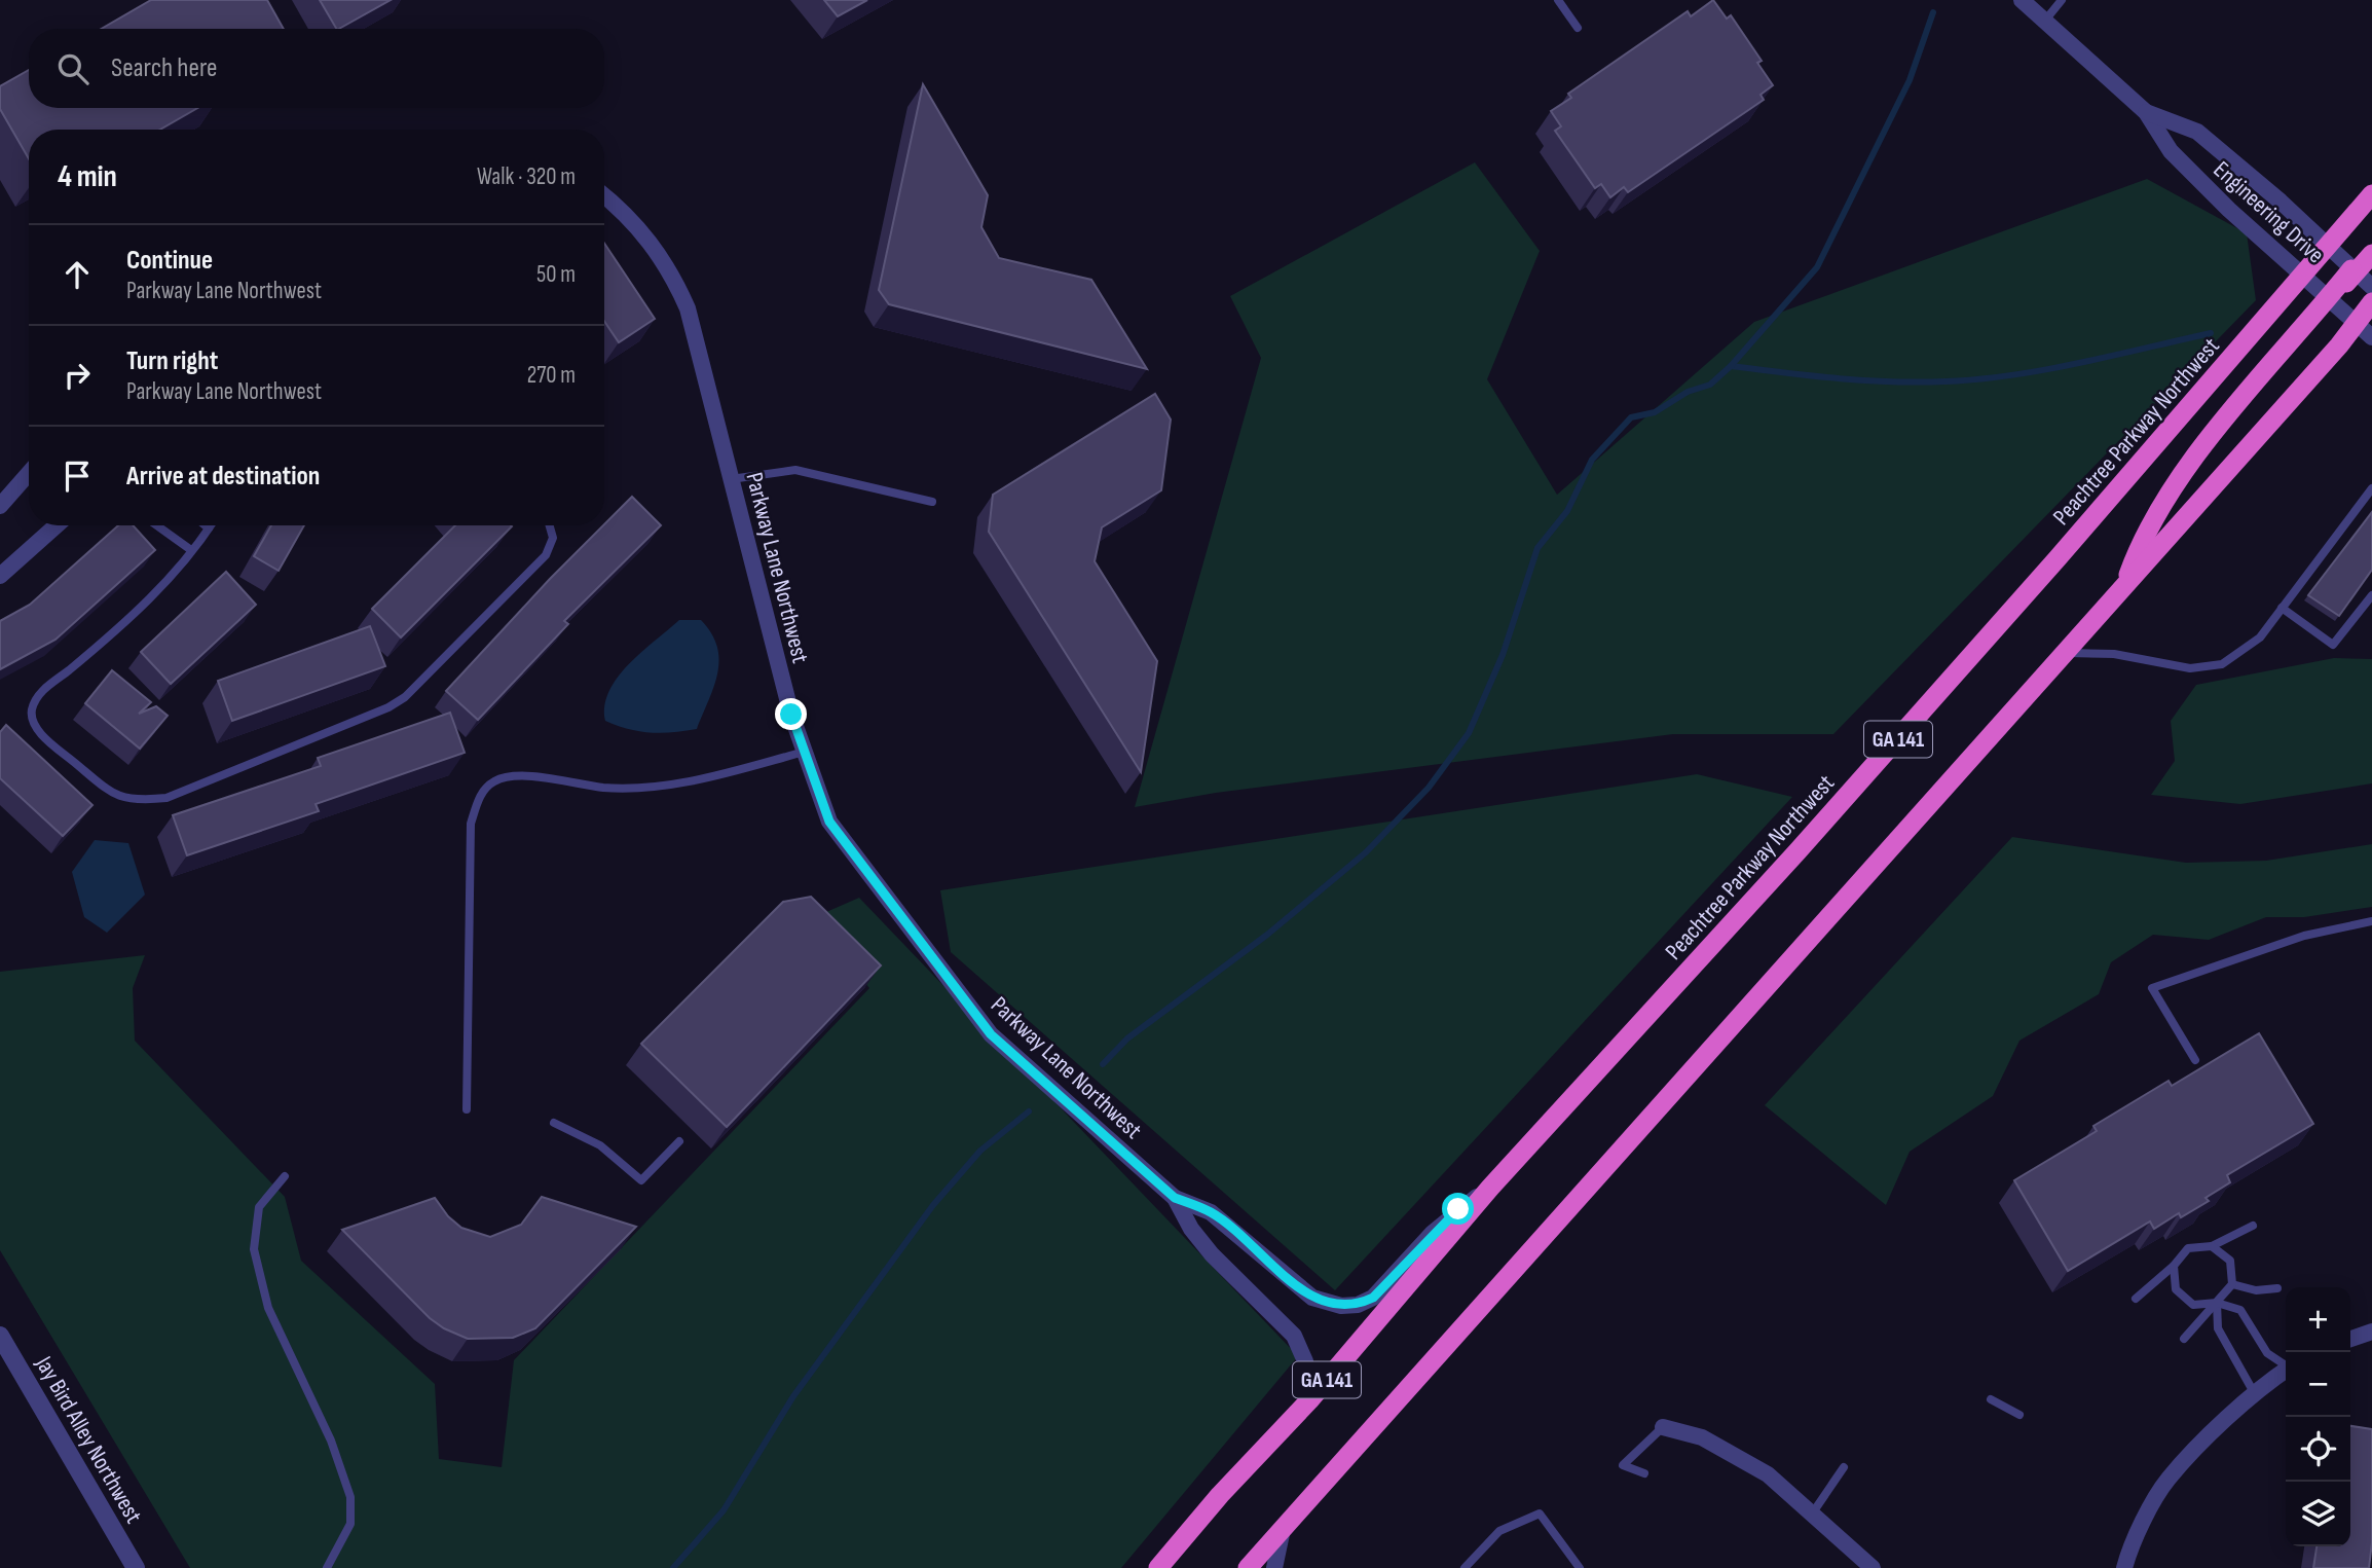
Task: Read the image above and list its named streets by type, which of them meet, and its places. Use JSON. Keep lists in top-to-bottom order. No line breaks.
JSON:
{"streets":{"highway":["Peachtree Parkway Northwest","GA 141"],"street":["Engineering Drive","Parkway Lane Northwest","Jay Bird Alley Northwest"]},"crossings":[["Engineering Drive","Peachtree Parkway Northwest"],["Engineering Drive","GA 141"],["Peachtree Parkway Northwest","Parkway Lane Northwest"]],"page":{"search":"Search here","heading":["4 min","Walk · 320 m"],"list":[["Continue","Parkway Lane Northwest","50 m"],["Turn right","Parkway Lane Northwest","270 m"],"Arrive at destination"],"map_buttons":["+","−"]}}
